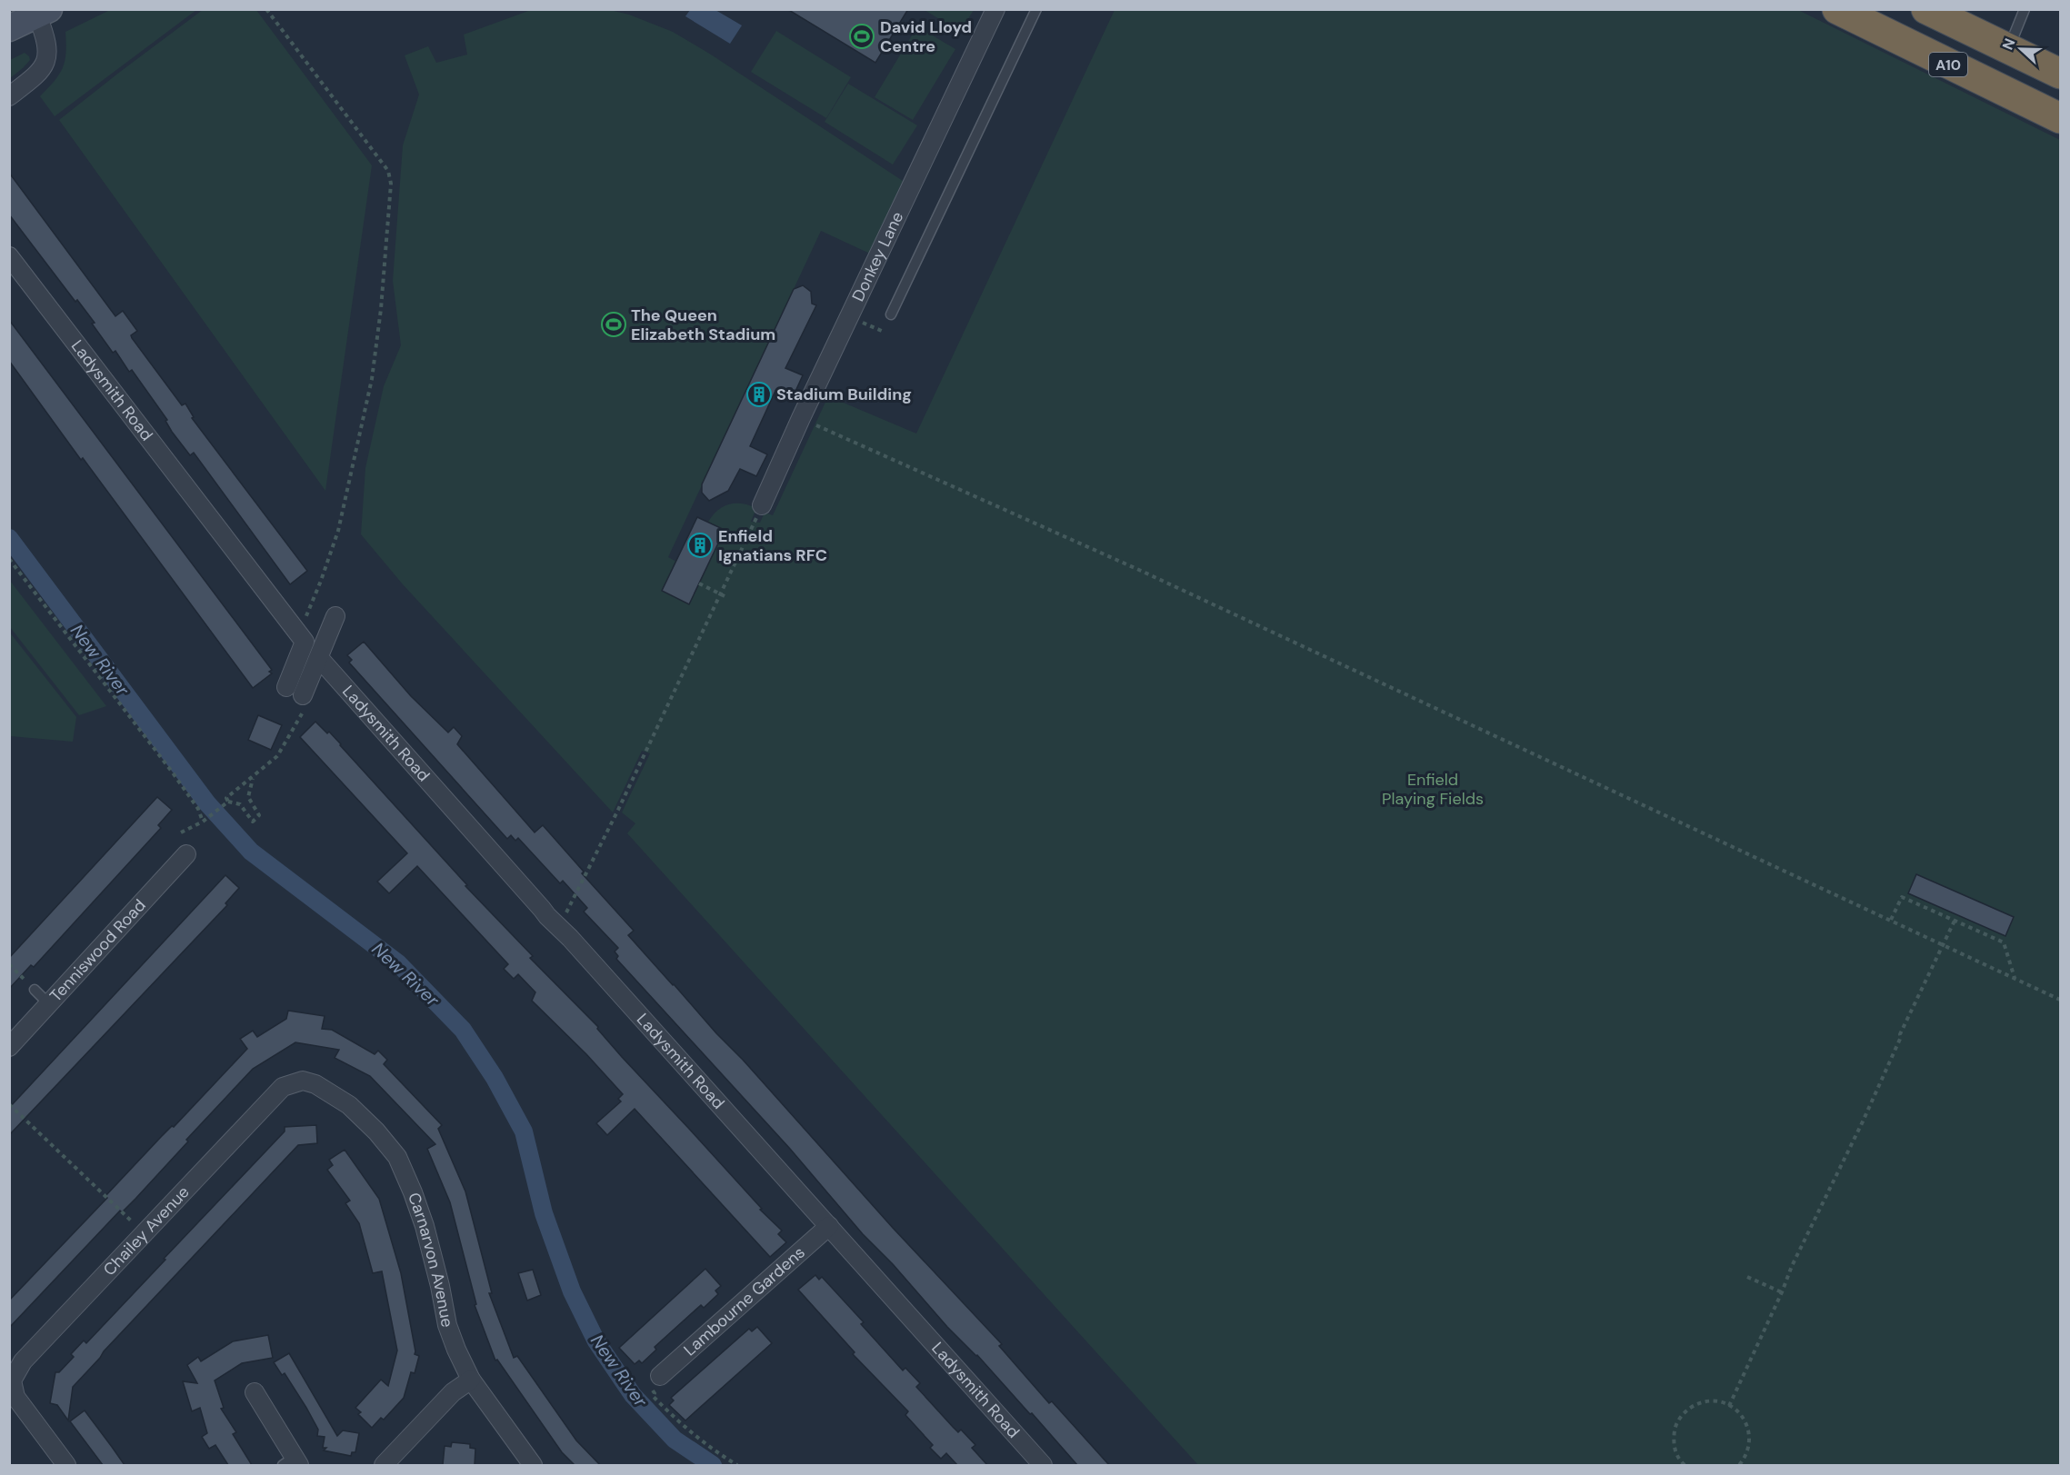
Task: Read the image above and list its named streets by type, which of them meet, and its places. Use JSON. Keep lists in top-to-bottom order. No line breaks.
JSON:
{"streets":{"highway":["A10"],"street":["Donkey Lane","Ladysmith Road","Tenniswood Road","Chailey Avenue","Carnarvon Avenue","Lambourne Gardens"]},"crossings":[["Ladysmith Road","Lambourne Gardens"],["Chailey Avenue","Carnarvon Avenue"]],"water":["New River"],"parks":["Enfield Playing Fields"],"places":{"sports":["David Lloyd Centre","The Queen Elizabeth Stadium"],"building":["Stadium Building","Enfield Ignatians RFC"]},"north":"left"}
